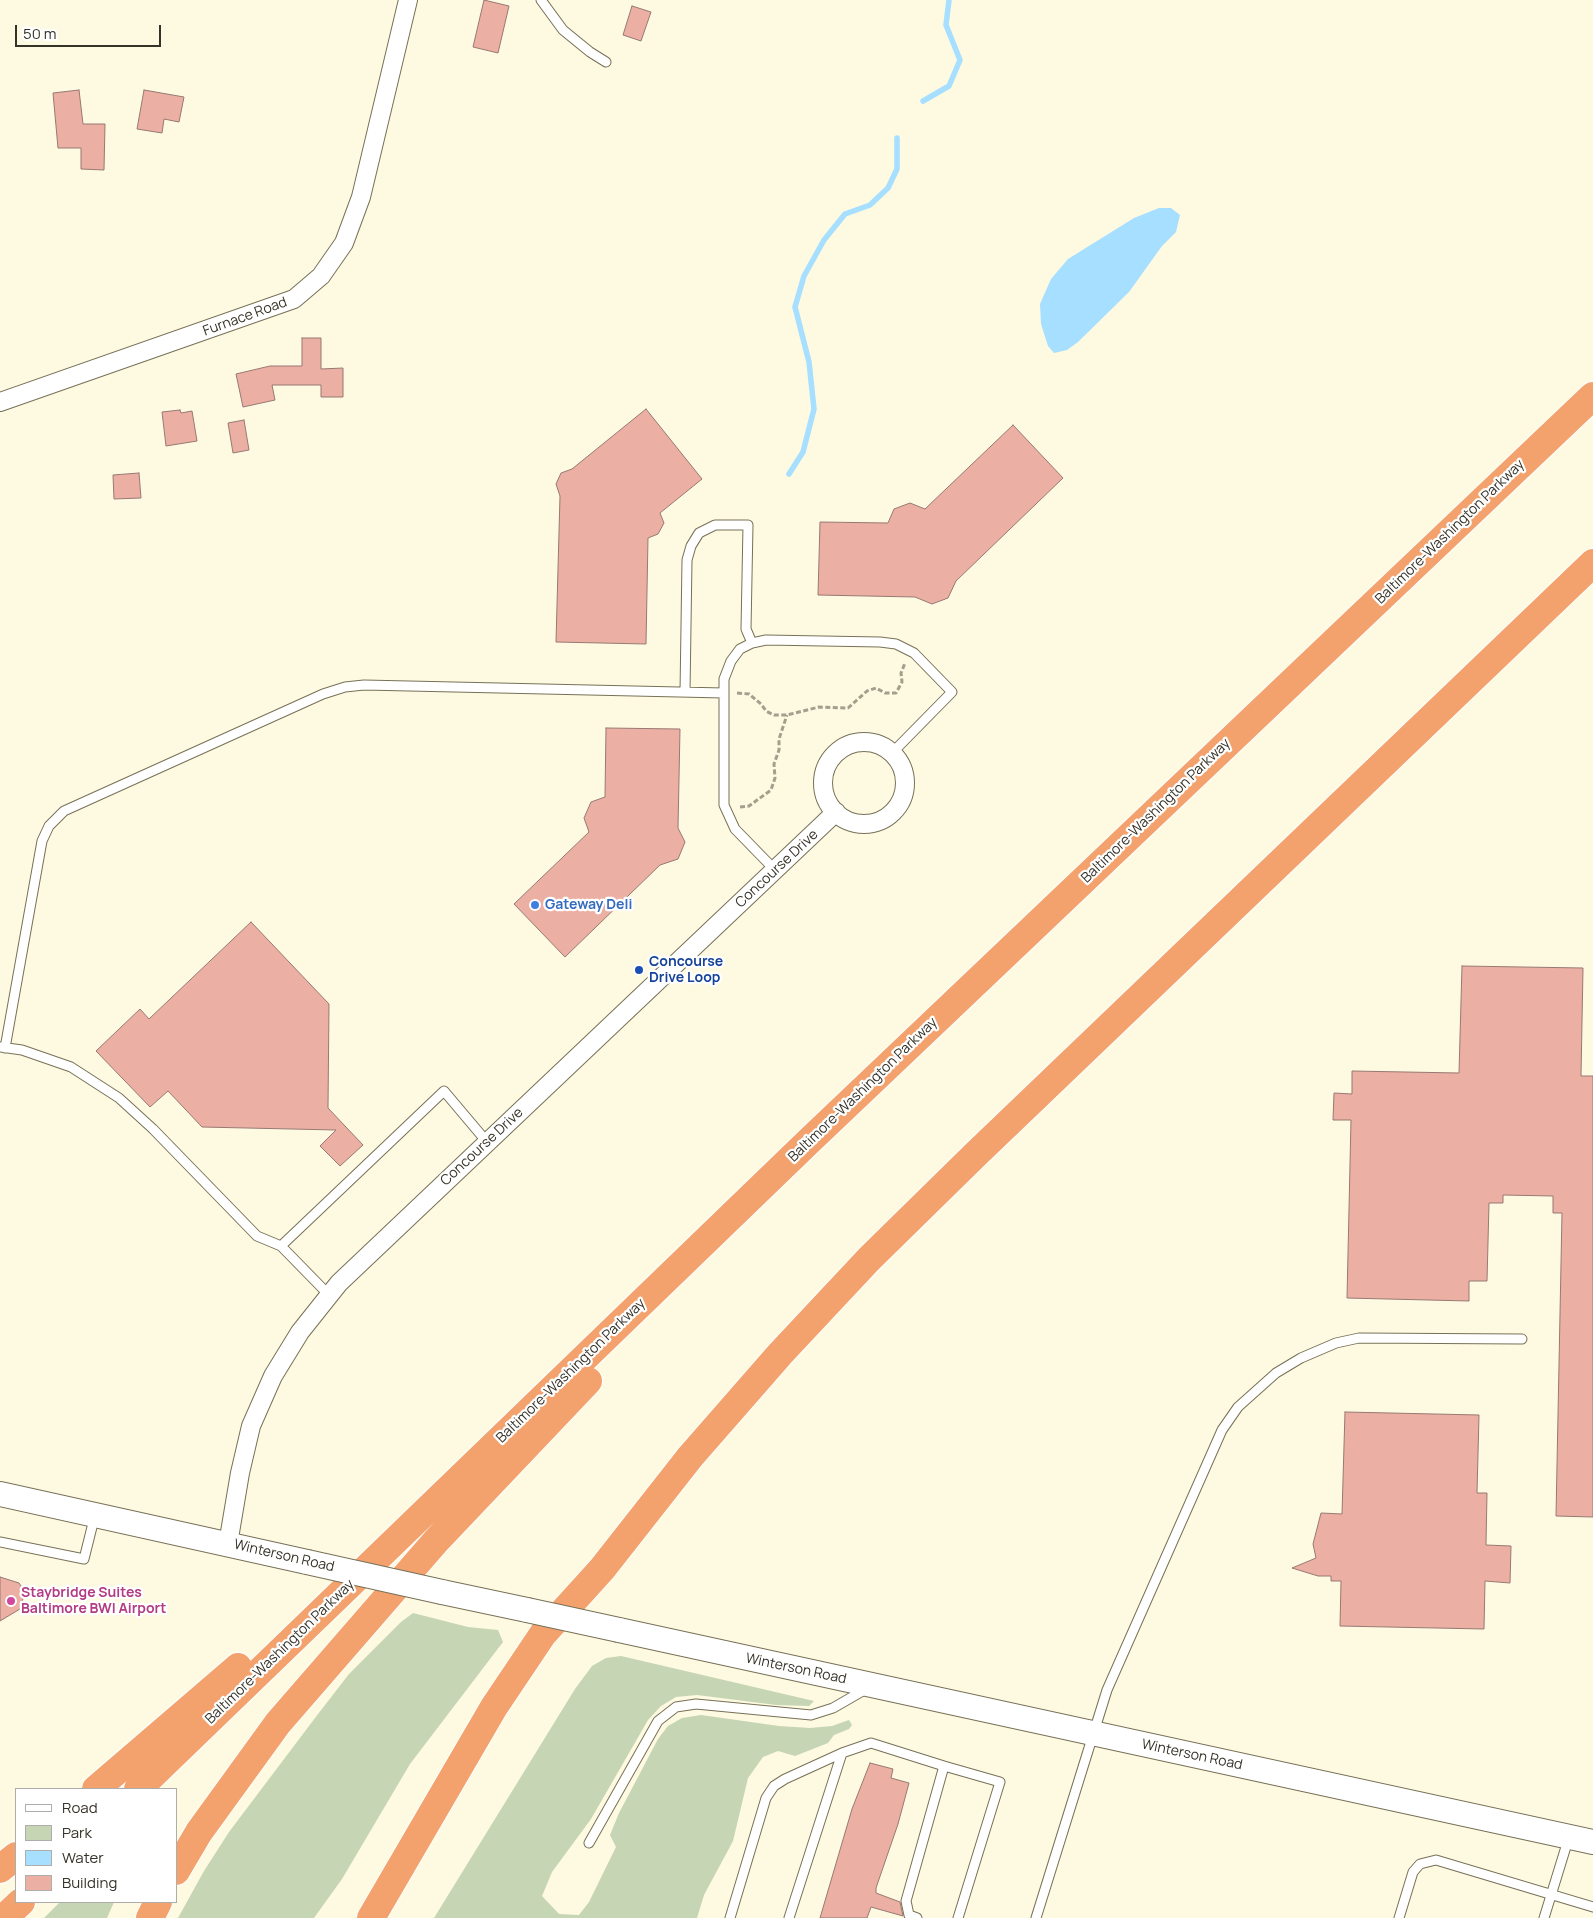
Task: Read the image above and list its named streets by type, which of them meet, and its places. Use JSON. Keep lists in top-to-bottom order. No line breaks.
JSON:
{"streets":{"highway":["Baltimore-Washington Parkway"],"street":["Furnace Road","Concourse Drive","Winterson Road"]},"crossings":[["Concourse Drive","Winterson Road"]],"places":["Gateway Deli","Concourse Drive Loop","Staybridge Suites Baltimore BWI Airport"],"legend":["Road","Park","Water","Building"],"scale_bar":"50 m"}
